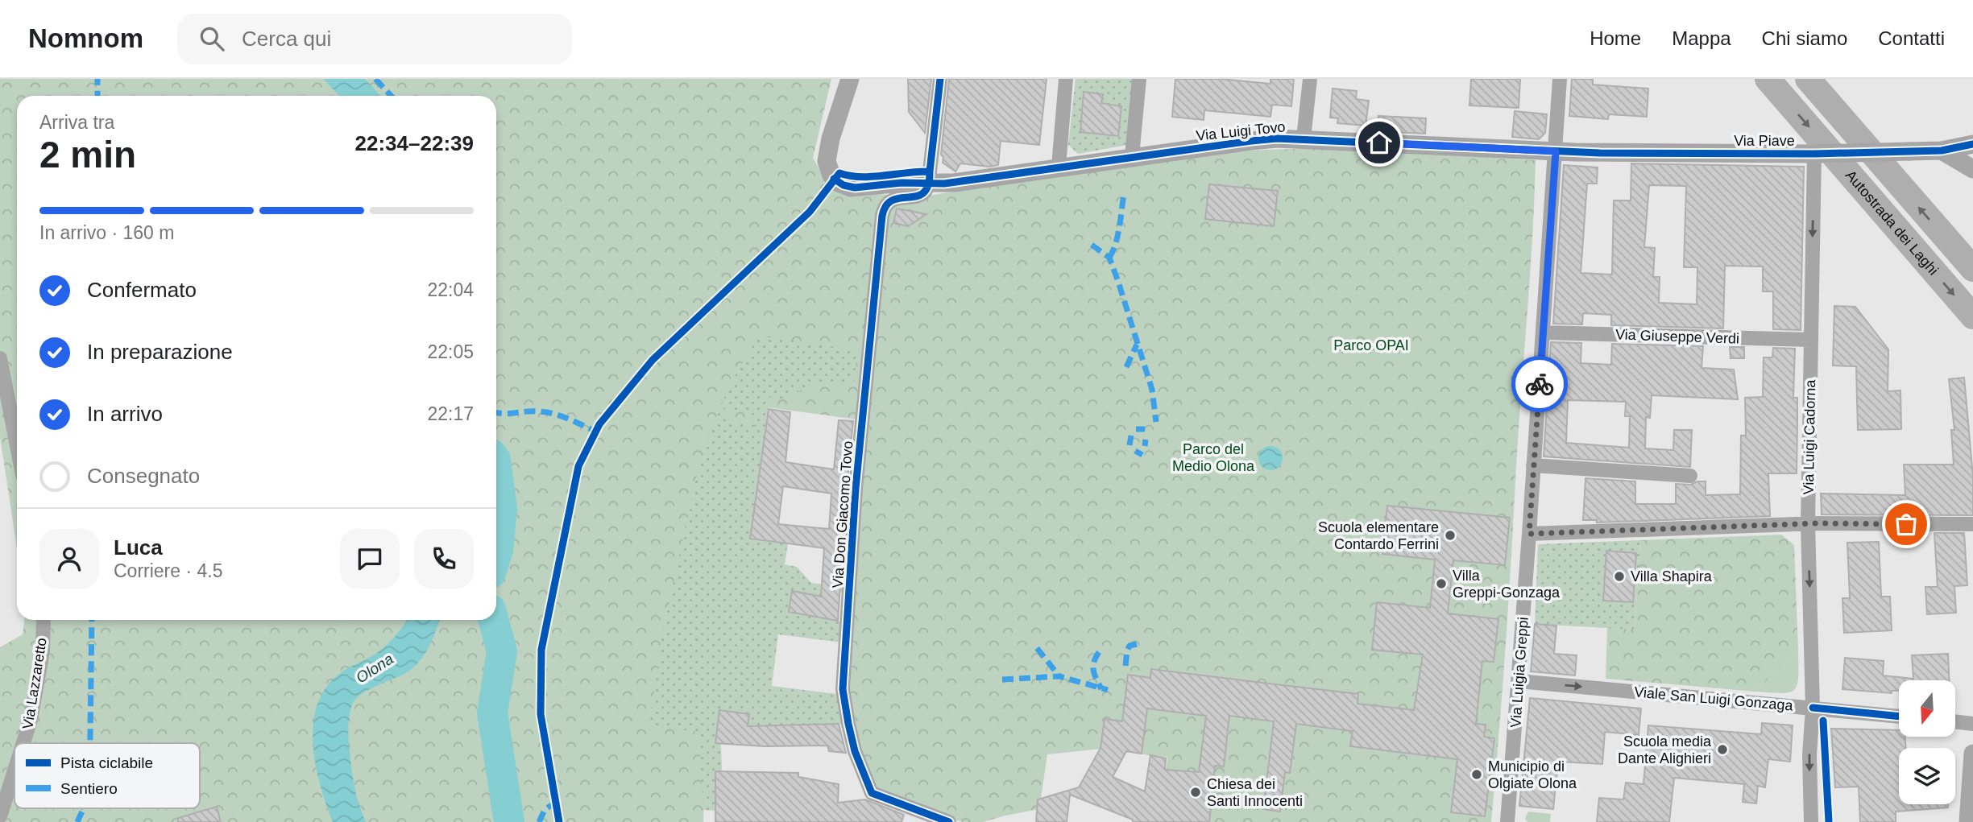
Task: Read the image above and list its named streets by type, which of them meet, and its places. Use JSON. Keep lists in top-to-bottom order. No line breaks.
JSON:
{"streets":{"highway":["Autostrada dei Laghi"],"street":["Via Luigi Tovo","Via Piave","Via Giuseppe Verdi","Via Luigi Cadorna","Via Don Giacomo Tovo","Via Luigia Greppi","Via Lazzaretto","Viale San Luigi Gonzaga"]},"crossings":[["Via Luigi Tovo","Via Piave"],["Via Luigi Tovo","Via Don Giacomo Tovo"],["Via Luigi Tovo","Via Luigia Greppi"],["Via Piave","Via Luigi Cadorna"],["Via Piave","Via Luigia Greppi"],["Via Giuseppe Verdi","Via Luigi Cadorna"],["Via Giuseppe Verdi","Via Luigia Greppi"],["Via Luigi Cadorna","Viale San Luigi Gonzaga"],["Via Luigia Greppi","Viale San Luigi Gonzaga"]],"one_way":["Via Luigi Cadorna","Viale San Luigi Gonzaga"],"water":["Olona"],"parks":["Parco OPAI","Parco del Medio Olona"],"places":["Scuola elementare Contardo Ferrini","Villa Shapira","Villa Greppi-Gonzaga","Scuola media Dante Alighieri","Municipio di Olgiate Olona","Chiesa dei Santi Innocenti"],"legend":["Pista ciclabile","Sentiero"],"north":"bottom","page":{"header":"Nomnom","search":"Cerca qui","nav":["Home","Mappa","Chi siamo","Contatti"],"heading":["2 min","Arriva tra","22:34–22:39"],"panel":["Luca","Corriere · 4.5"],"bar":"In arrivo · 160 m","list":[["Confermato","22:04"],["In preparazione","22:05"],["In arrivo","22:17"],"Consegnato"]}}
